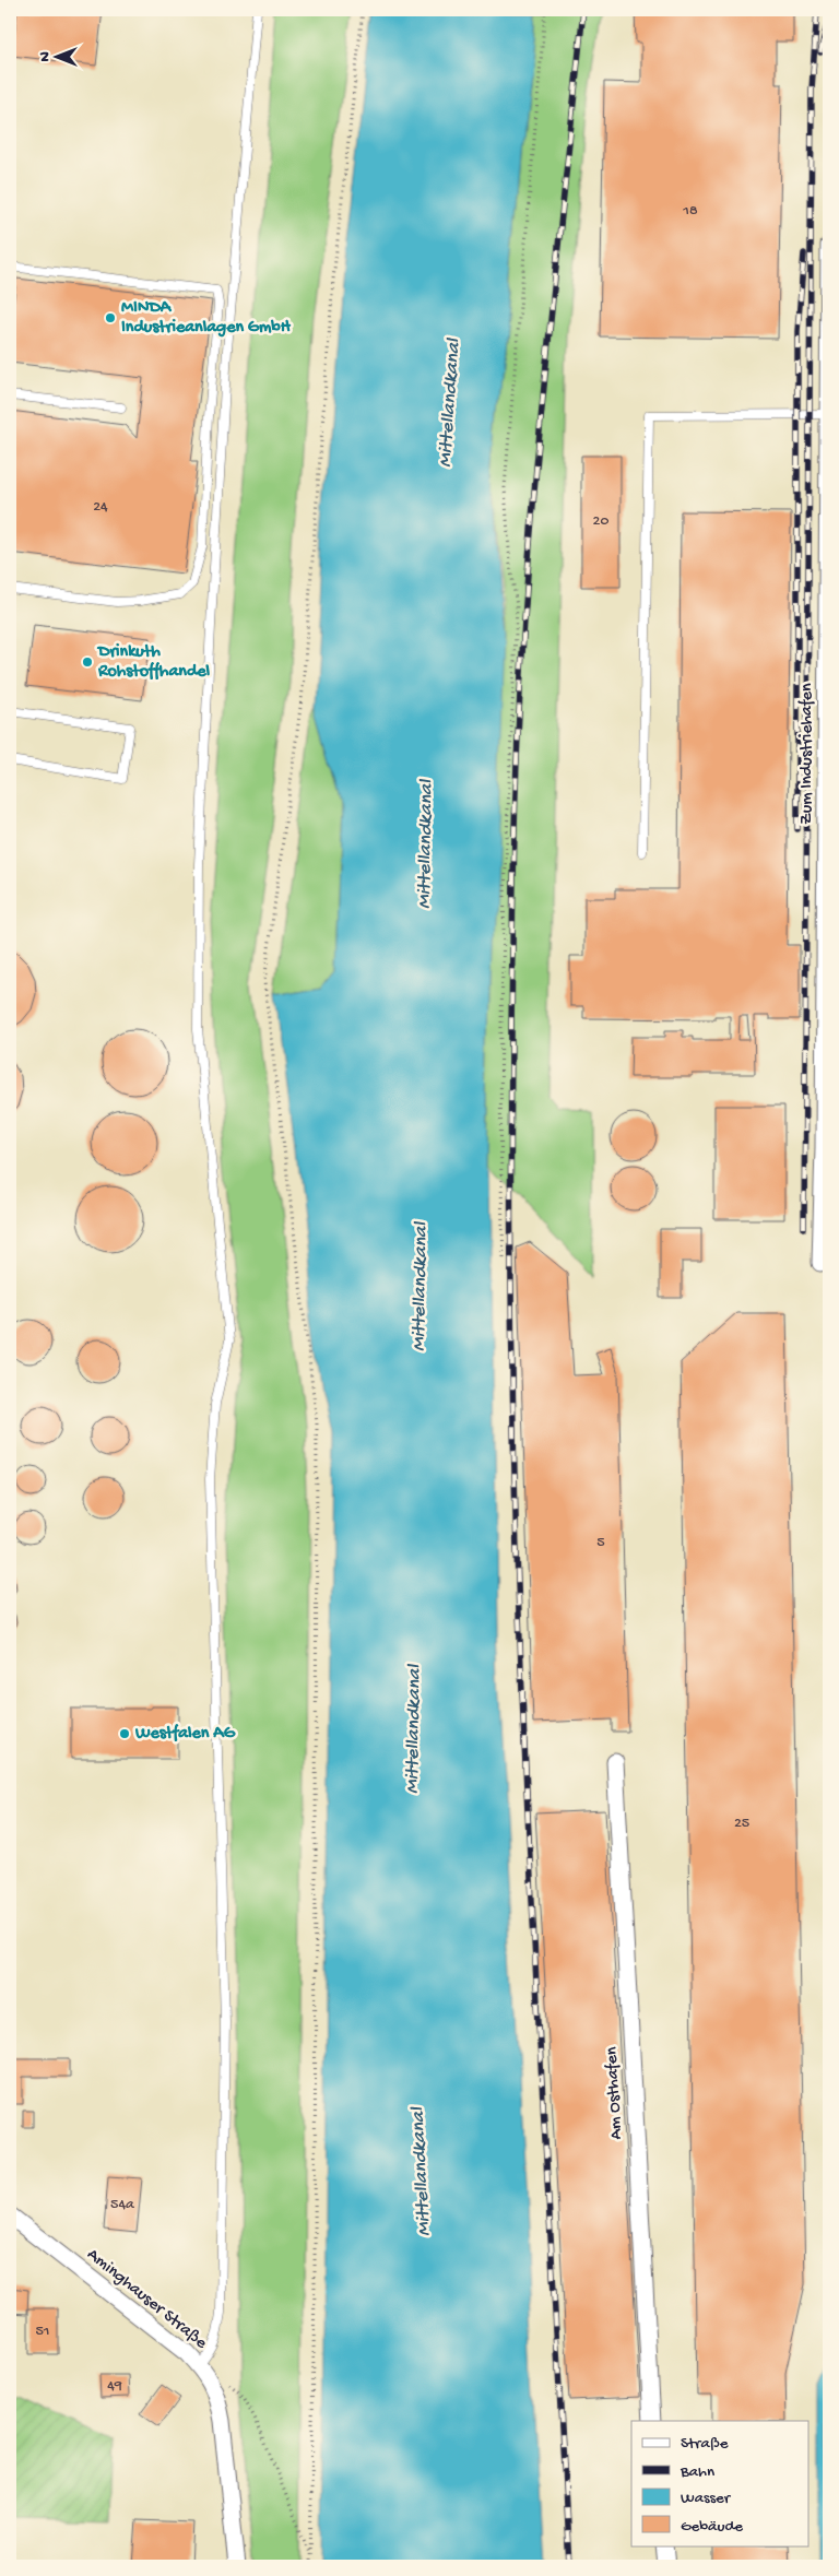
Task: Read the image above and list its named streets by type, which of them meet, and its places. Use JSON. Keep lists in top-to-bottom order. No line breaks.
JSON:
{"streets":{"street":["Zum Industriehafen","Am Osthafen","Aminghauser Straße"]},"water":["Mittellandkanal"],"places":["MINDA Industrieanlagen GmbH","Drinkuth Rohstoffhandel","Westfalen AG"],"house_numbers":["18","24","20","5","25","54a","51","49"],"legend":["Straße","Bahn","Wasser","Gebäude"],"north":"left"}
